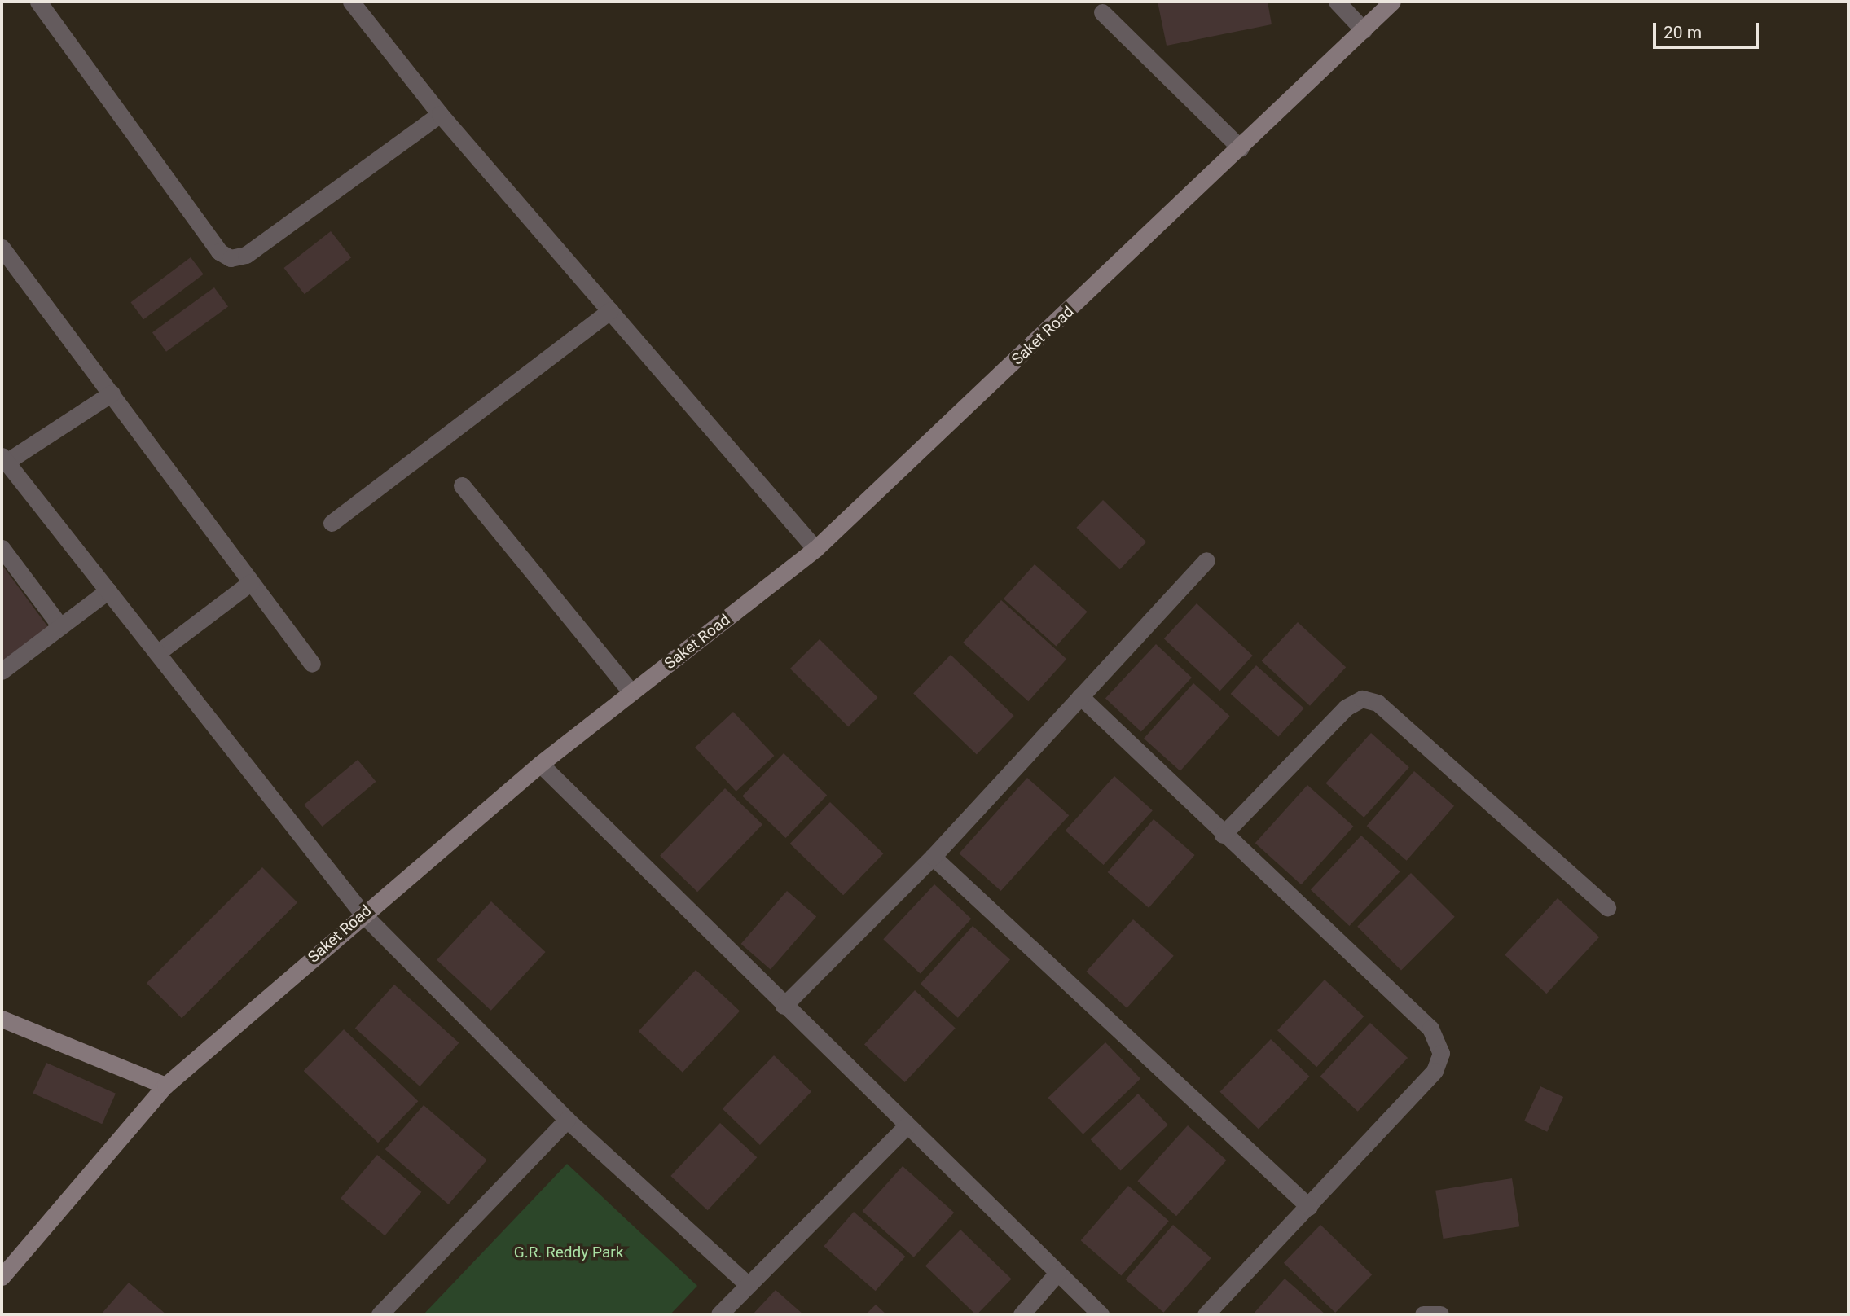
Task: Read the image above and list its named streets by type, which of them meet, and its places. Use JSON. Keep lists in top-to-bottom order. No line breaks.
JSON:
{"streets":{"street":["Saket Road"]},"parks":["G.R. Reddy Park"],"scale_bar":"20 m"}
